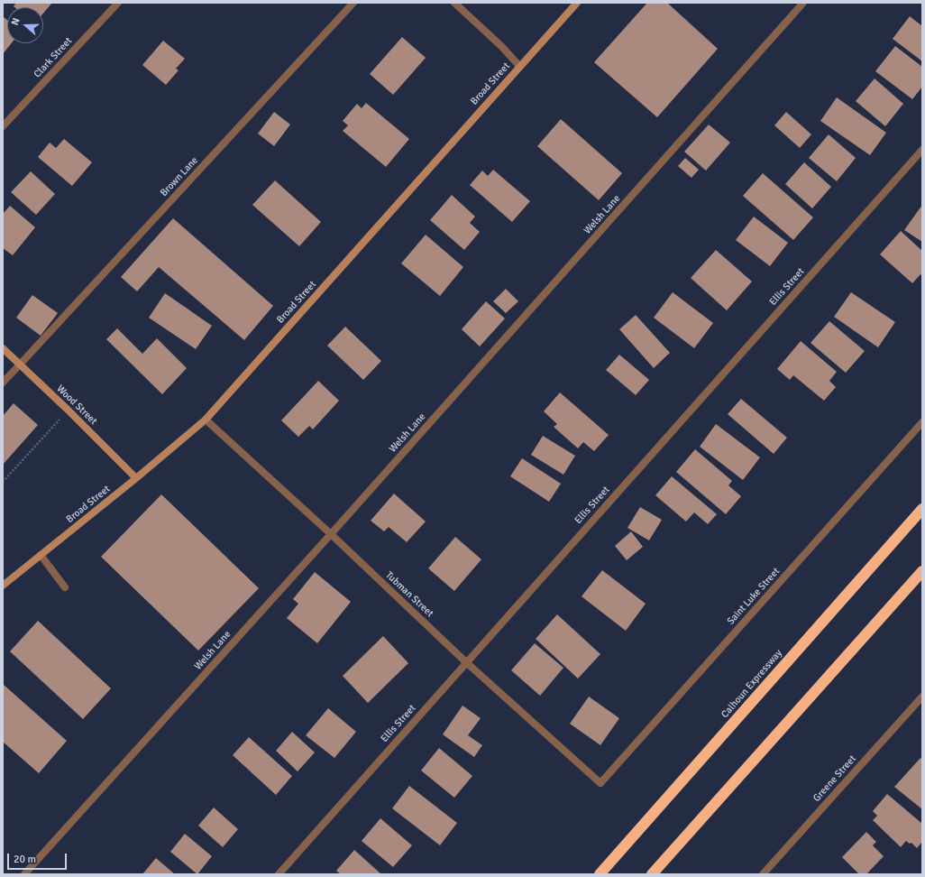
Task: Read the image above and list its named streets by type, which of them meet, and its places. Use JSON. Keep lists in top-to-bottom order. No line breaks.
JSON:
{"streets":{"highway":["Calhoun Expressway"],"main road":["Broad Street","Wood Street"],"street":["Clark Street","Brown Lane","Welsh Lane","Ellis Street","Tubman Street","Saint Luke Street","Greene Street"]},"crossings":[["Broad Street","Wood Street"],["Broad Street","Tubman Street"],["Brown Lane","Wood Street"],["Welsh Lane","Tubman Street"],["Ellis Street","Tubman Street"],["Tubman Street","Saint Luke Street"]],"scale_bar":"20 m","north":"left"}
